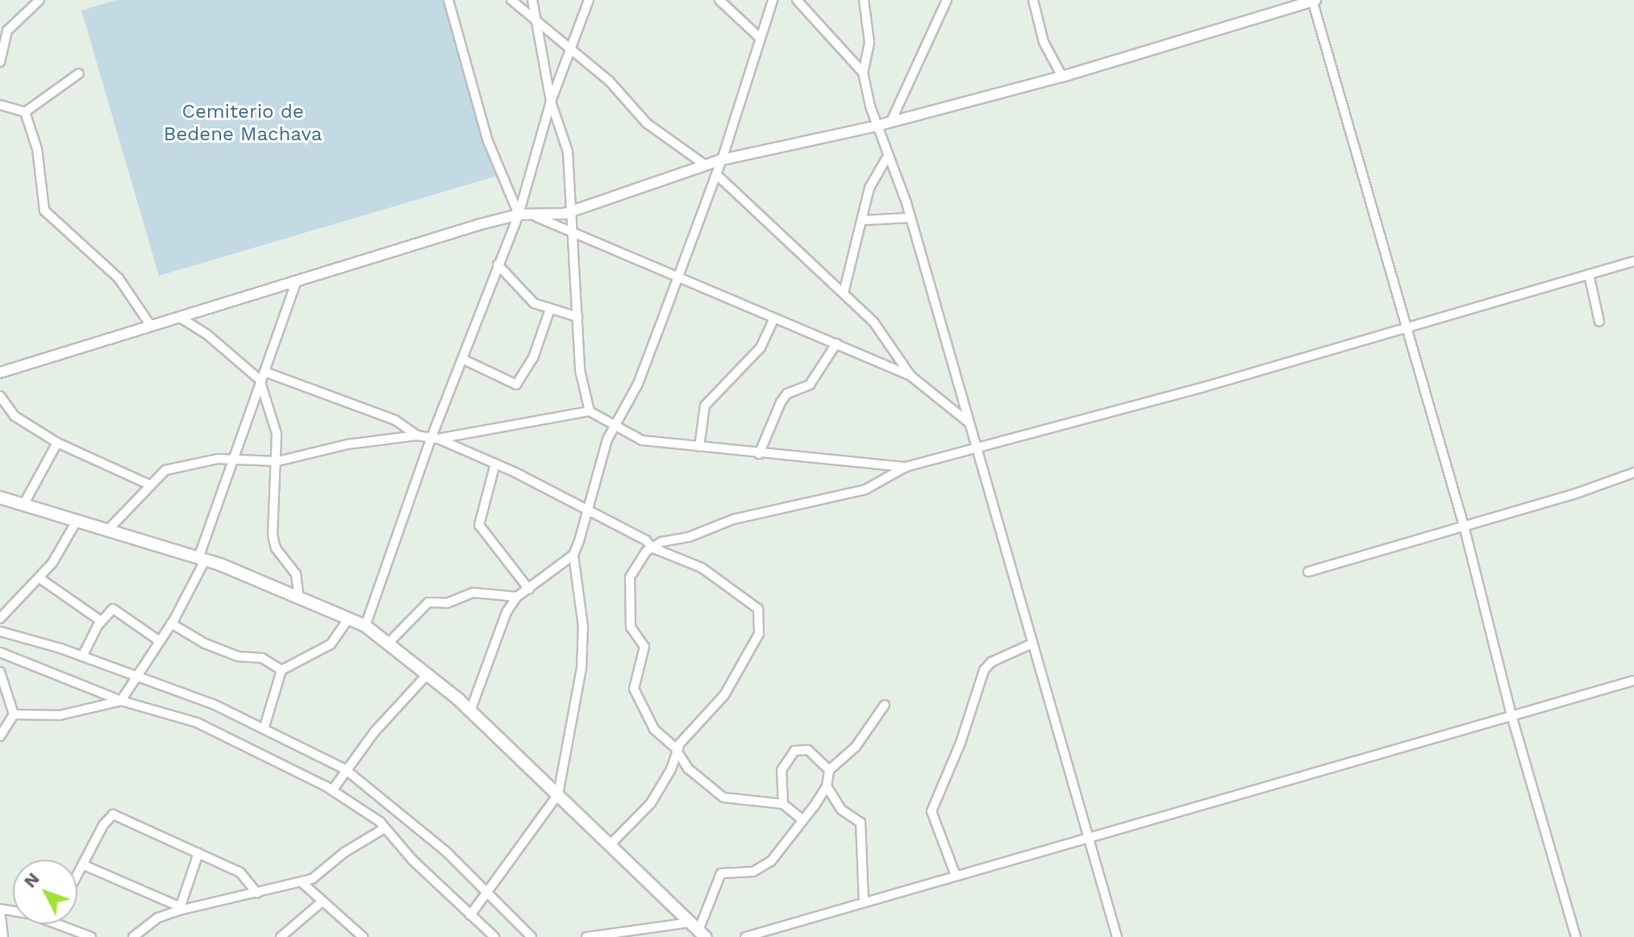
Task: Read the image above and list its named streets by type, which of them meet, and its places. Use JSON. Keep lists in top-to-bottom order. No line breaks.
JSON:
{"parks":["Cemiterio de Bedene Machava"],"north":"top left"}
